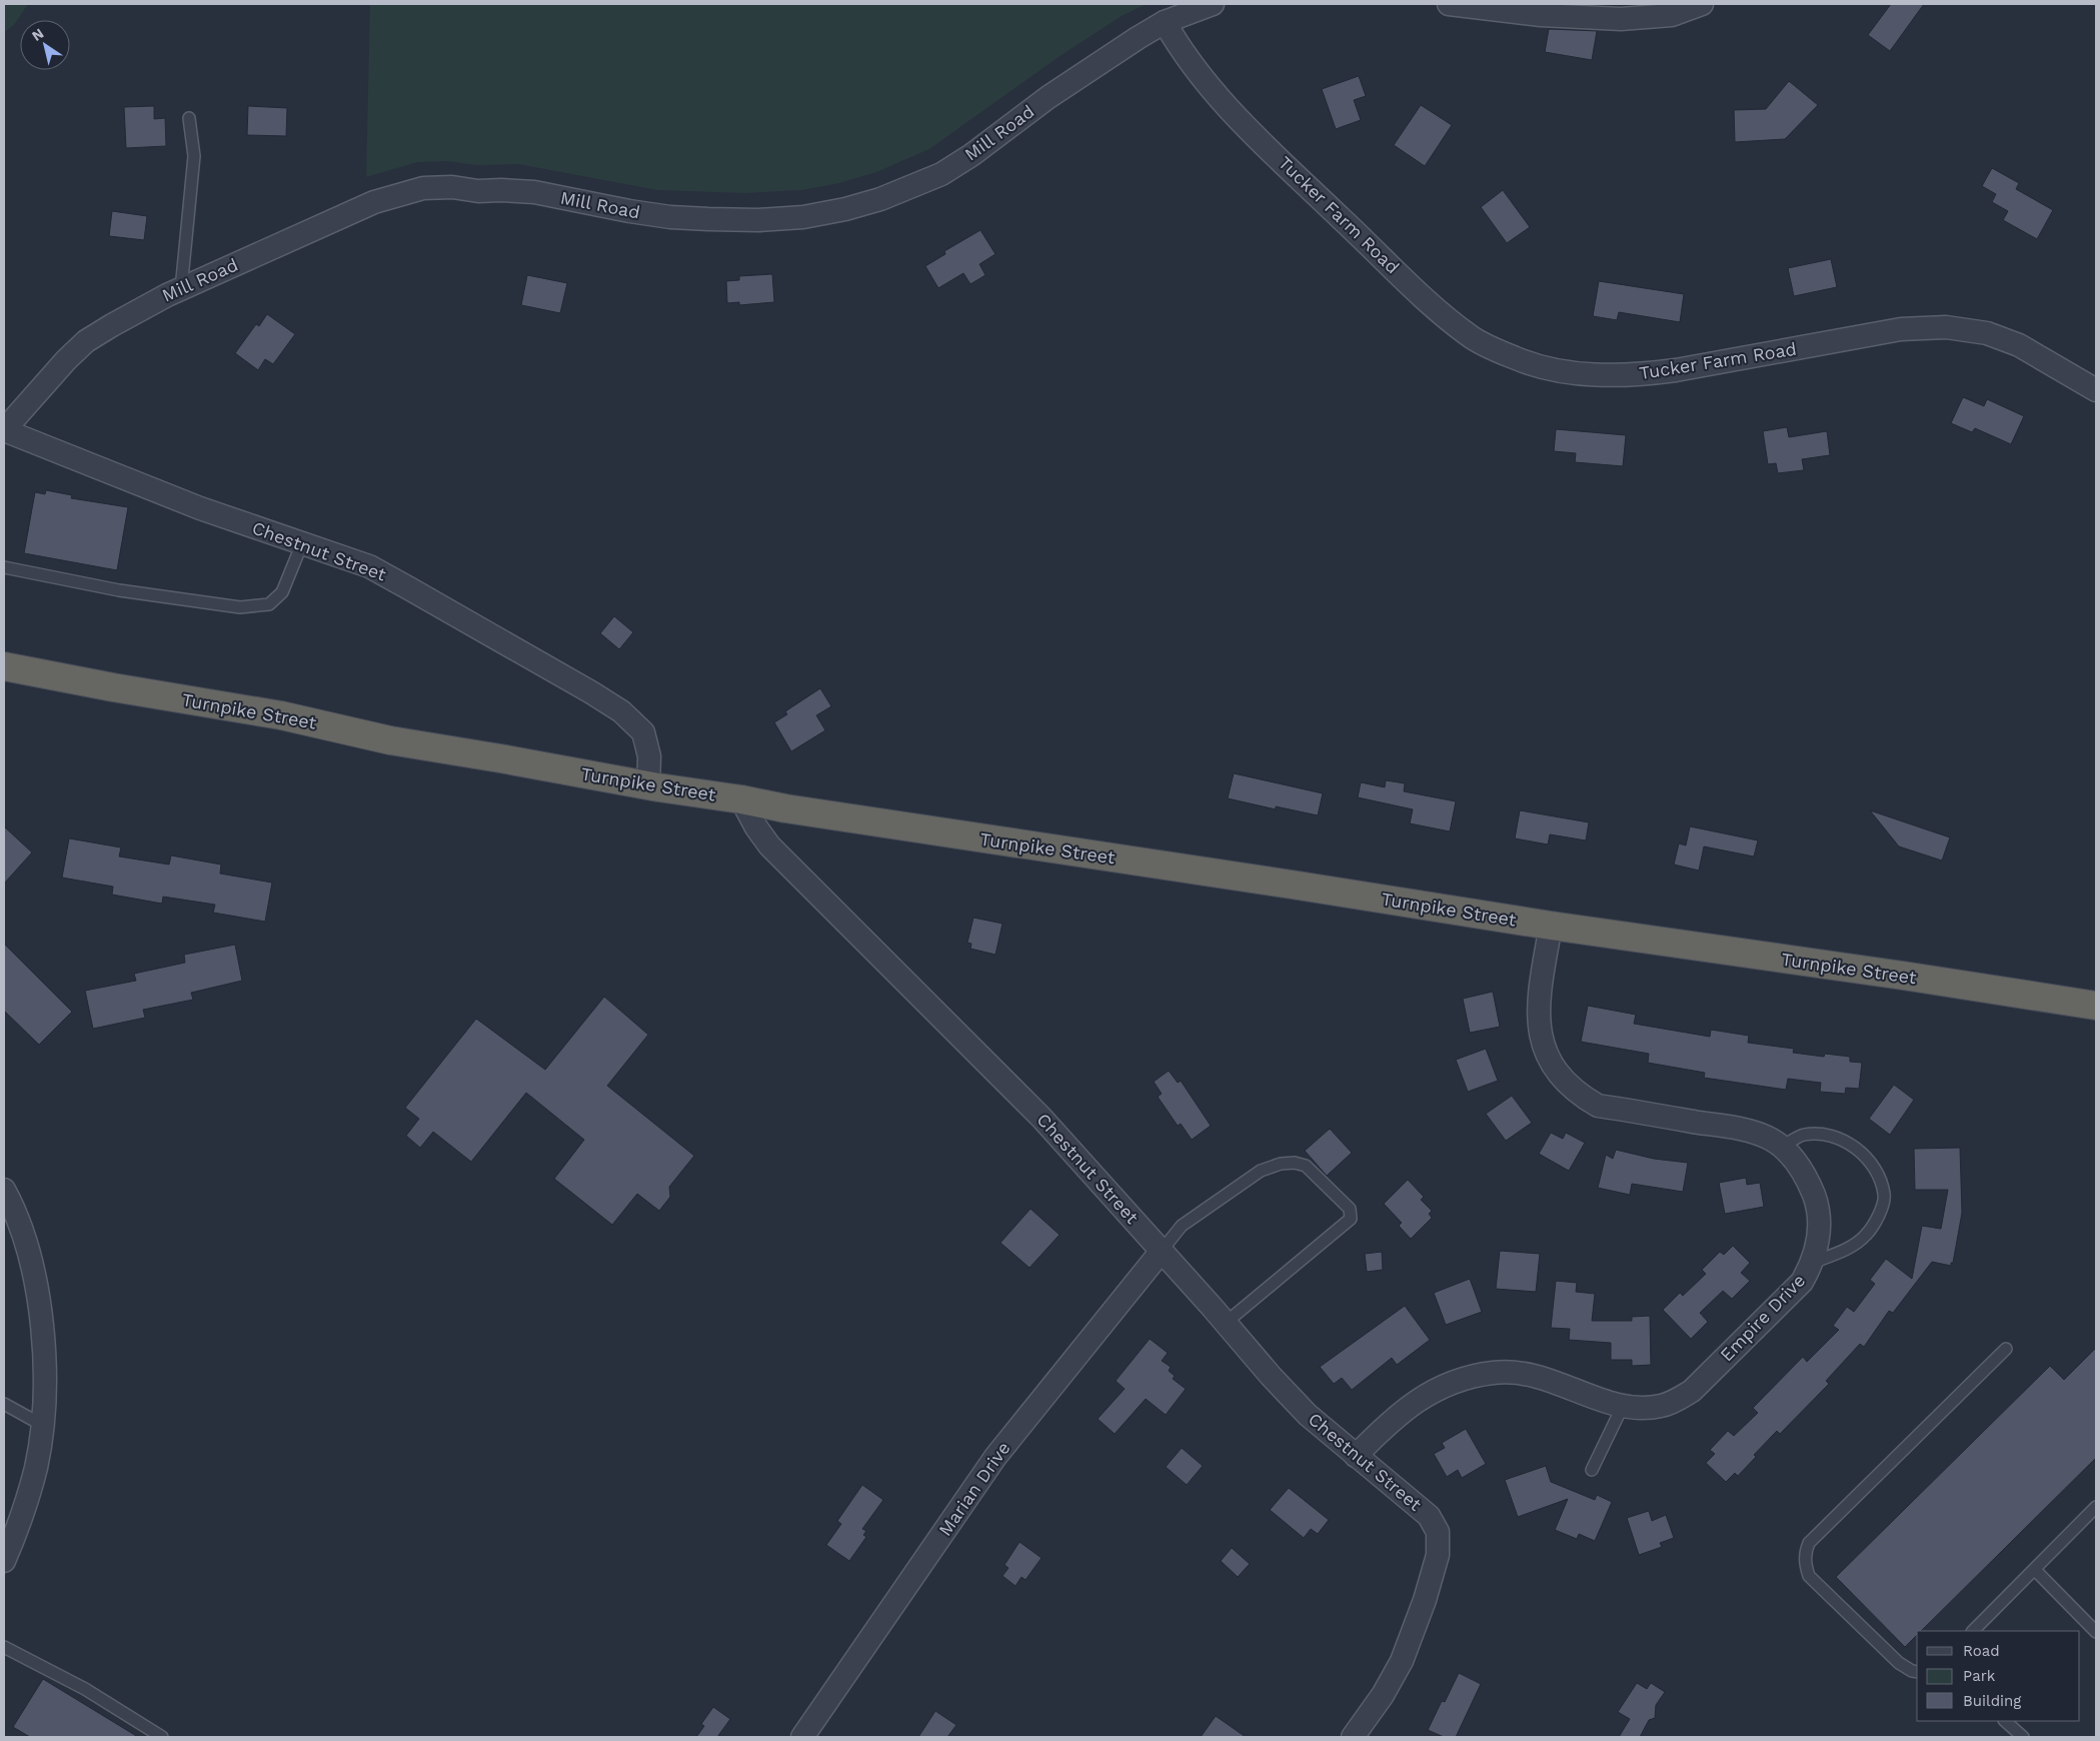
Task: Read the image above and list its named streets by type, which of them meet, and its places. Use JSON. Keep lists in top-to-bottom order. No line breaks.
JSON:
{"streets":{"highway":["Turnpike Street"],"street":["Mill Road","Tucker Farm Road","Chestnut Street","Empire Drive","Marian Drive"]},"crossings":[["Mill Road","Tucker Farm Road"],["Mill Road","Chestnut Street"],["Chestnut Street","Turnpike Street"],["Chestnut Street","Empire Drive"],["Chestnut Street","Marian Drive"],["Turnpike Street","Empire Drive"]],"legend":["Road","Park","Building"],"north":"top left"}
